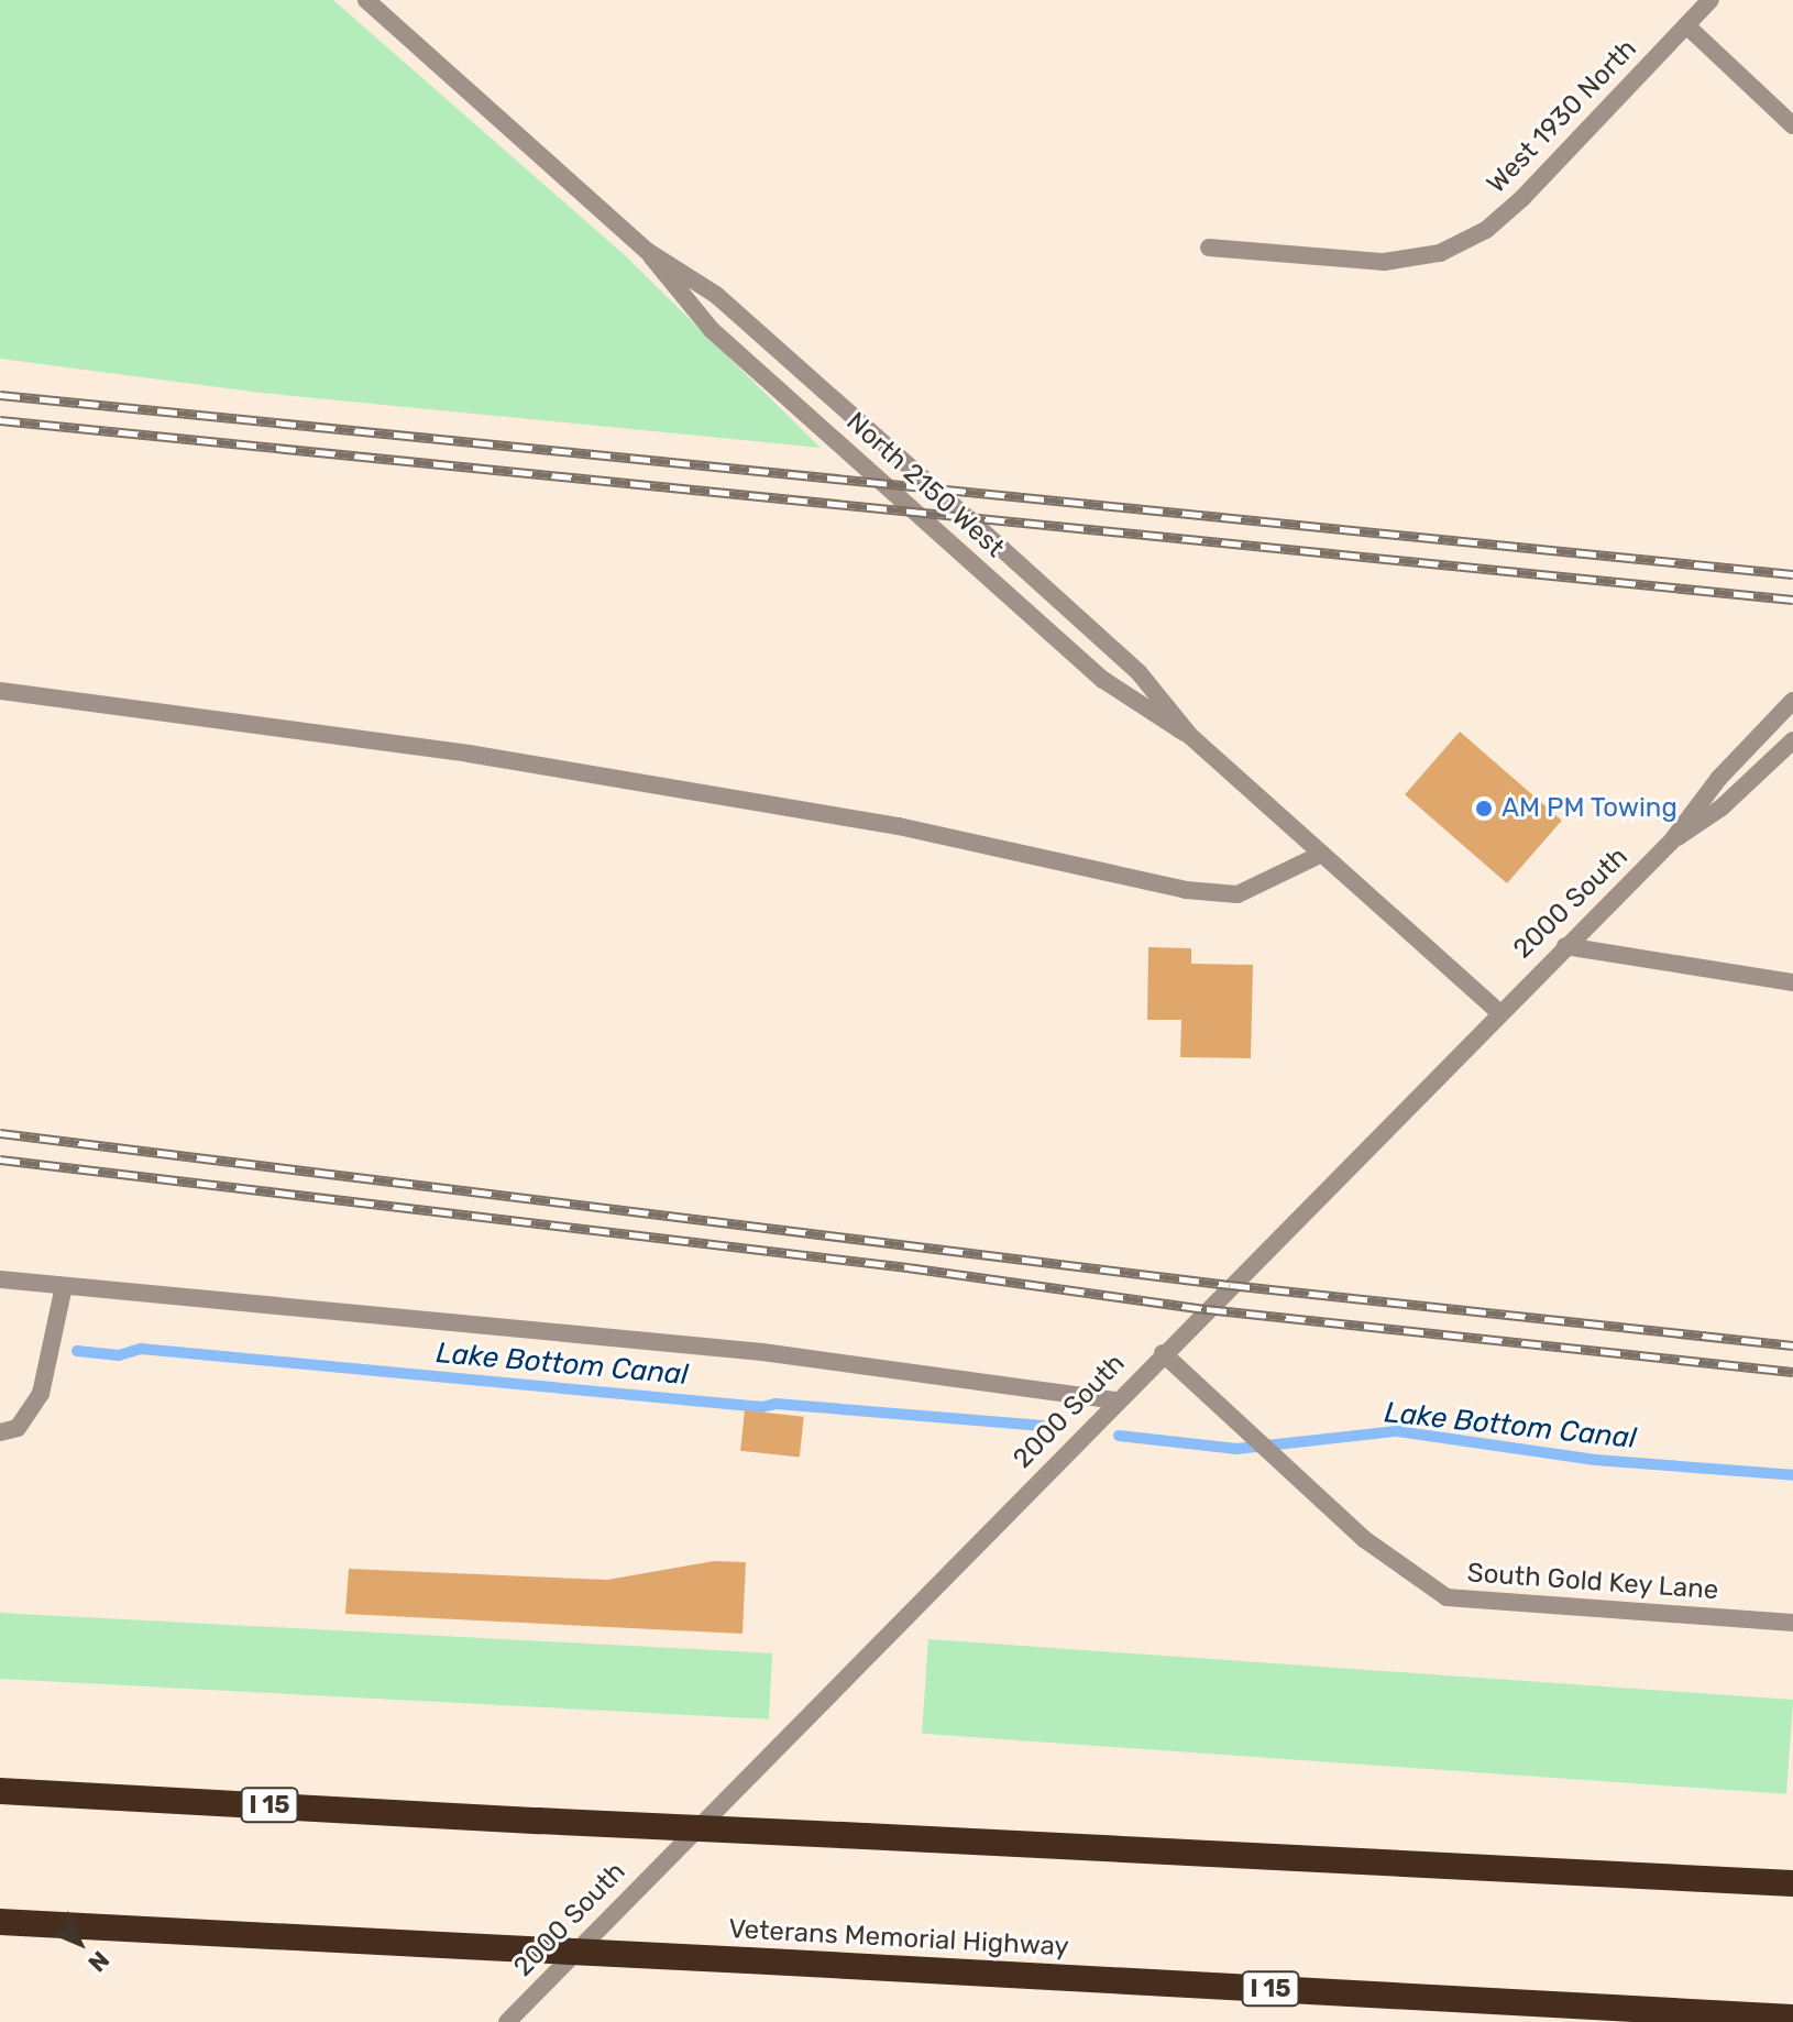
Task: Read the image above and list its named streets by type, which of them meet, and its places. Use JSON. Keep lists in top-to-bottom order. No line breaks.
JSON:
{"streets":{"highway":["I 15","Veterans Memorial Highway"],"street":["West 1930 North","North 2150 West","2000 South","South Gold Key Lane"]},"crossings":[["North 2150 West","2000 South"],["2000 South","South Gold Key Lane"]],"water":["Lake Bottom Canal"],"places":["AM PM Towing"],"north":"bottom right"}
